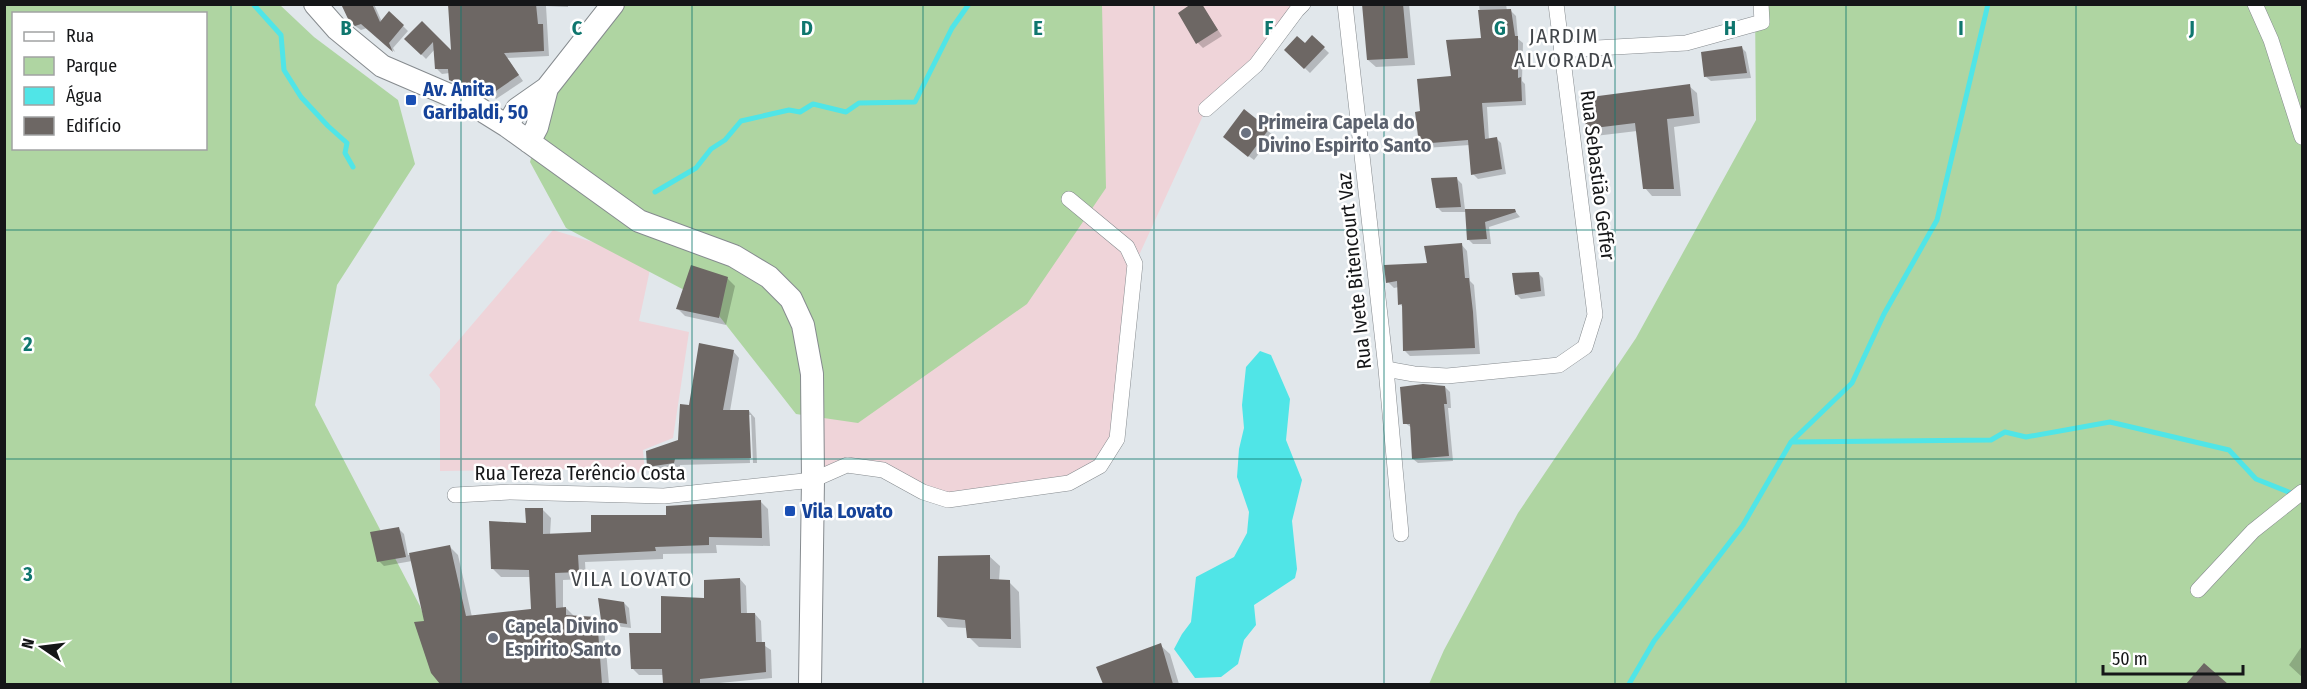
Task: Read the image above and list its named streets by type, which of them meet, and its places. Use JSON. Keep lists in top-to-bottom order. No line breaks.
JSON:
{"streets":{"street":["Rua Sebastião Geffer","Rua Ivete Bitencourt Vaz","Rua Tereza Terêncio Costa"]},"crossings":[["Rua Sebastião Geffer","Rua Ivete Bitencourt Vaz"]],"districts":["JARDIM ALVORADA","VILA LOVATO"],"places":{"transit":["Av. Anita Garibaldi, 50","Vila Lovato"],"other":["Primeira Capela do Divino Espirito Santo","Capela Divino Espirito Santo"]},"legend":["Rua","Parque","Água","Edifício"],"scale_bar":"50 m","north":"left","grid":{"columns":["B","C","D","E","F","G","H","I","J"],"rows":["2","3"]}}
